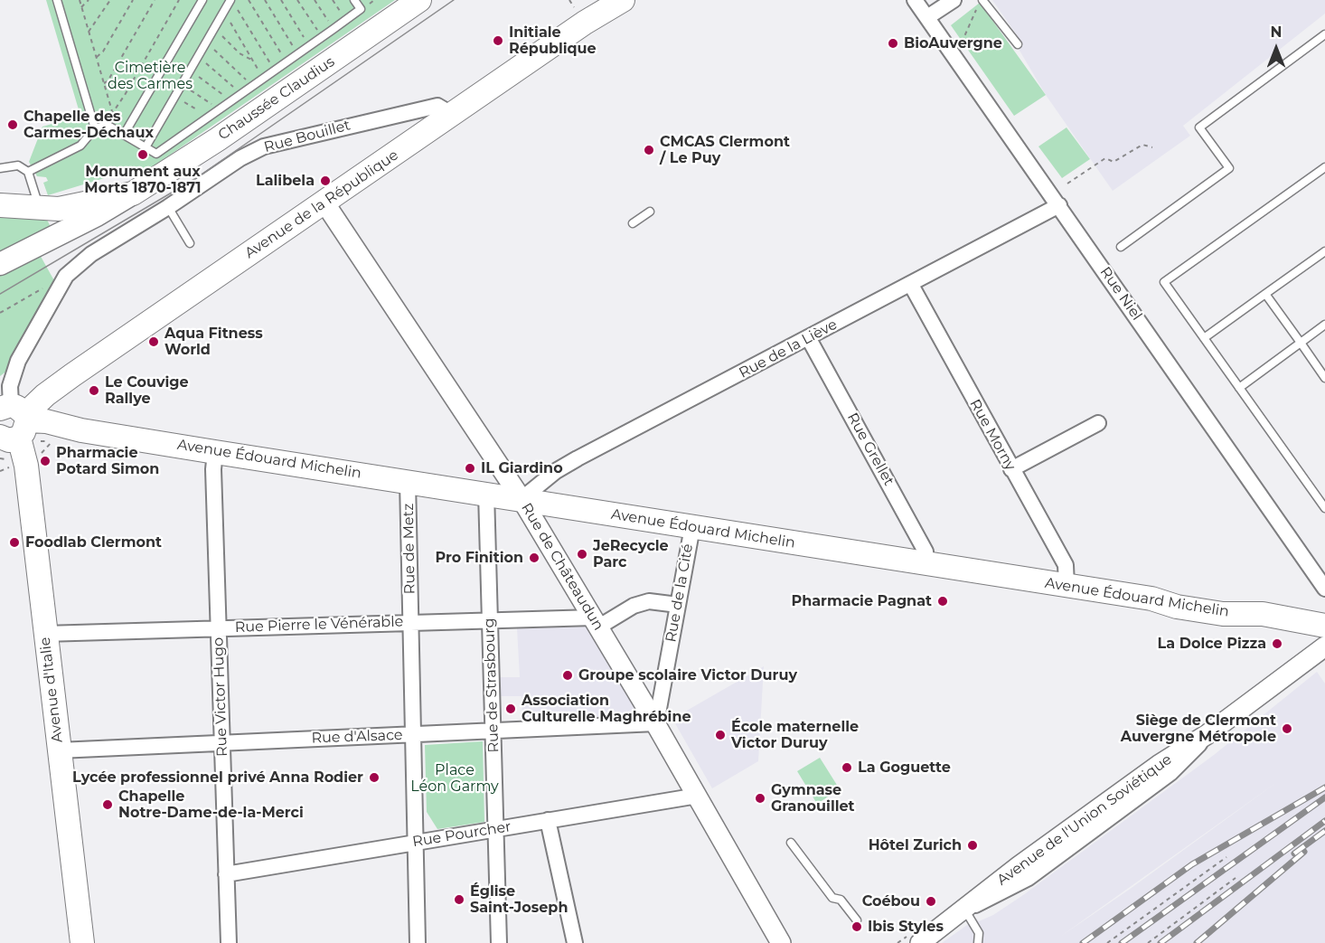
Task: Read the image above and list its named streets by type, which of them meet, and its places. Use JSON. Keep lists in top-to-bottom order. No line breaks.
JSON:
{"streets":{"main road":["Chaussée Claudius","Avenue de la République","Avenue Édouard Michelin","Avenue d'Italie"],"street":["Rue Bouillet","Rue Niel","Rue de la Liève","Rue Morny","Rue Grellet","Rue de Metz","Rue de Châteaudun","Rue de la Cité","Rue Pierre le Vénérable","Rue de Strasbourg","Rue Victor Hugo","Rue d'Alsace","Avenue de l'Union Soviétique","Rue Pourcher"]},"crossings":[["Rue Bouillet","Avenue de la République"],["Avenue de la République","Avenue Édouard Michelin"],["Avenue de la République","Rue de Châteaudun"],["Avenue de la République","Avenue d'Italie"],["Rue Niel","Rue de la Liève"],["Rue de la Liève","Rue Morny"],["Rue de la Liève","Rue Grellet"],["Rue de la Liève","Avenue Édouard Michelin"],["Rue de la Liève","Rue de Châteaudun"],["Rue Morny","Avenue Édouard Michelin"],["Rue Grellet","Avenue Édouard Michelin"],["Avenue Édouard Michelin","Rue de Metz"],["Avenue Édouard Michelin","Rue de Châteaudun"],["Avenue Édouard Michelin","Rue de la Cité"],["Avenue Édouard Michelin","Rue de Strasbourg"],["Avenue Édouard Michelin","Avenue d'Italie"],["Avenue Édouard Michelin","Rue Victor Hugo"],["Rue de Metz","Rue Pierre le Vénérable"],["Rue de Metz","Rue d'Alsace"],["Rue de Metz","Rue Pourcher"],["Rue de Châteaudun","Rue de la Cité"],["Rue de Châteaudun","Rue Pierre le Vénérable"],["Rue de Châteaudun","Rue d'Alsace"],["Rue de Châteaudun","Rue Pourcher"],["Rue de la Cité","Rue d'Alsace"],["Rue Pierre le Vénérable","Rue de Strasbourg"],["Rue Pierre le Vénérable","Avenue d'Italie"],["Rue Pierre le Vénérable","Rue Victor Hugo"],["Rue de Strasbourg","Rue d'Alsace"],["Rue de Strasbourg","Rue Pourcher"],["Avenue d'Italie","Rue d'Alsace"],["Rue Victor Hugo","Rue d'Alsace"],["Rue Victor Hugo","Rue Pourcher"]],"parks":["Cimetière des Carmes","Place Léon Garmy"],"places":["Initiale République","BioAuvergne","Chapelle des Carmes-Déchaux","CMCAS Clermont / Le Puy","Monument aux Morts 1870-1871","Lalibela","Aqua Fitness World","Le Couvige Rallye","Pharmacie Potard Simon","IL Giardino","Foodlab Clermont","JeRecycle Parc","Pro Finition","Pharmacie Pagnat","La Dolce Pizza","Groupe scolaire Victor Duruy","Association Culturelle Maghrébine","Siège de Clermont Auvergne Métropole","École maternelle Victor Duruy","La Goguette","Lycée professionnel privé Anna Rodier","Gymnase Granouillet","Chapelle Notre-Dame-de-la-Merci","Hôtel Zurich","Église Saint-Joseph","Coébou","Ibis Styles"],"north":"top"}
